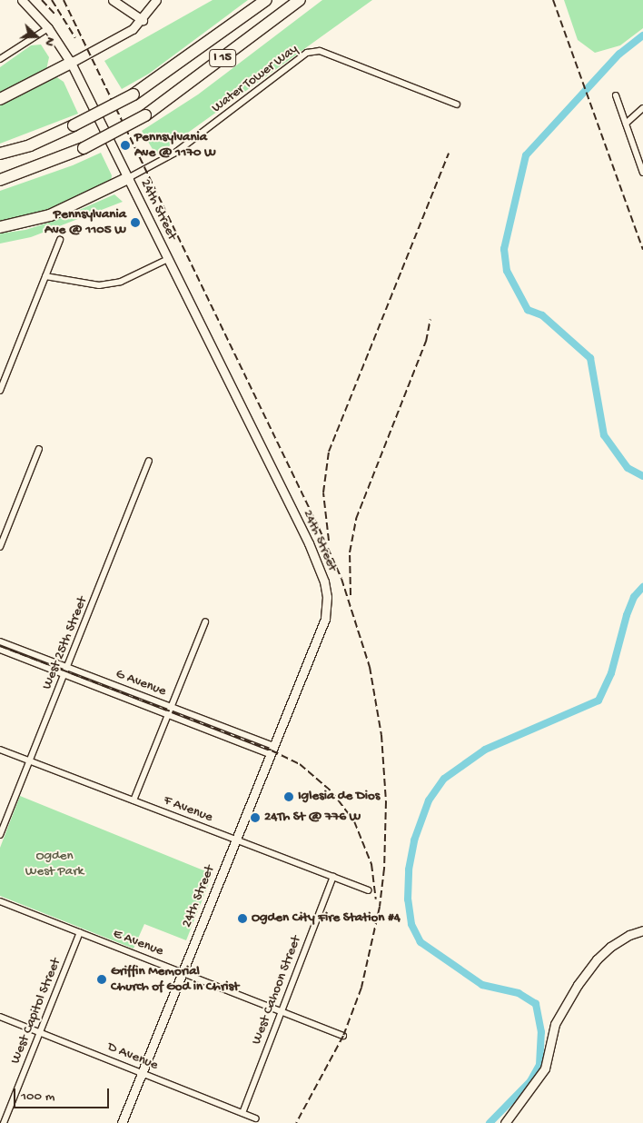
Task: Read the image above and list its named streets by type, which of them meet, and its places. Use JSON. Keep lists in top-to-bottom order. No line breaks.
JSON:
{"streets":{"highway":["I 15"],"main road":["24th Street"],"street":["Water Tower Way","West 25th Street","G Avenue","F Avenue","E Avenue","West Cahoon Street","West Capitol Street","D Avenue"]},"crossings":[["Water Tower Way","24th Street"],["24th Street","G Avenue"],["24th Street","F Avenue"],["24th Street","E Avenue"],["24th Street","D Avenue"],["West 25th Street","G Avenue"],["West 25th Street","F Avenue"],["F Avenue","West Cahoon Street"],["E Avenue","West Cahoon Street"],["E Avenue","West Capitol Street"],["West Cahoon Street","D Avenue"],["West Capitol Street","D Avenue"]],"parks":["Ogden West Park"],"places":["Pennsylvania Ave @ 1170 W","Pennsylvania Ave @ 1105 W","Iglesia de Dios","24Th St @ 776 W","Ogden City Fire Station #4","Griffin Memorial Church of God in Christ"],"scale_bar":"100 m","north":"right"}
